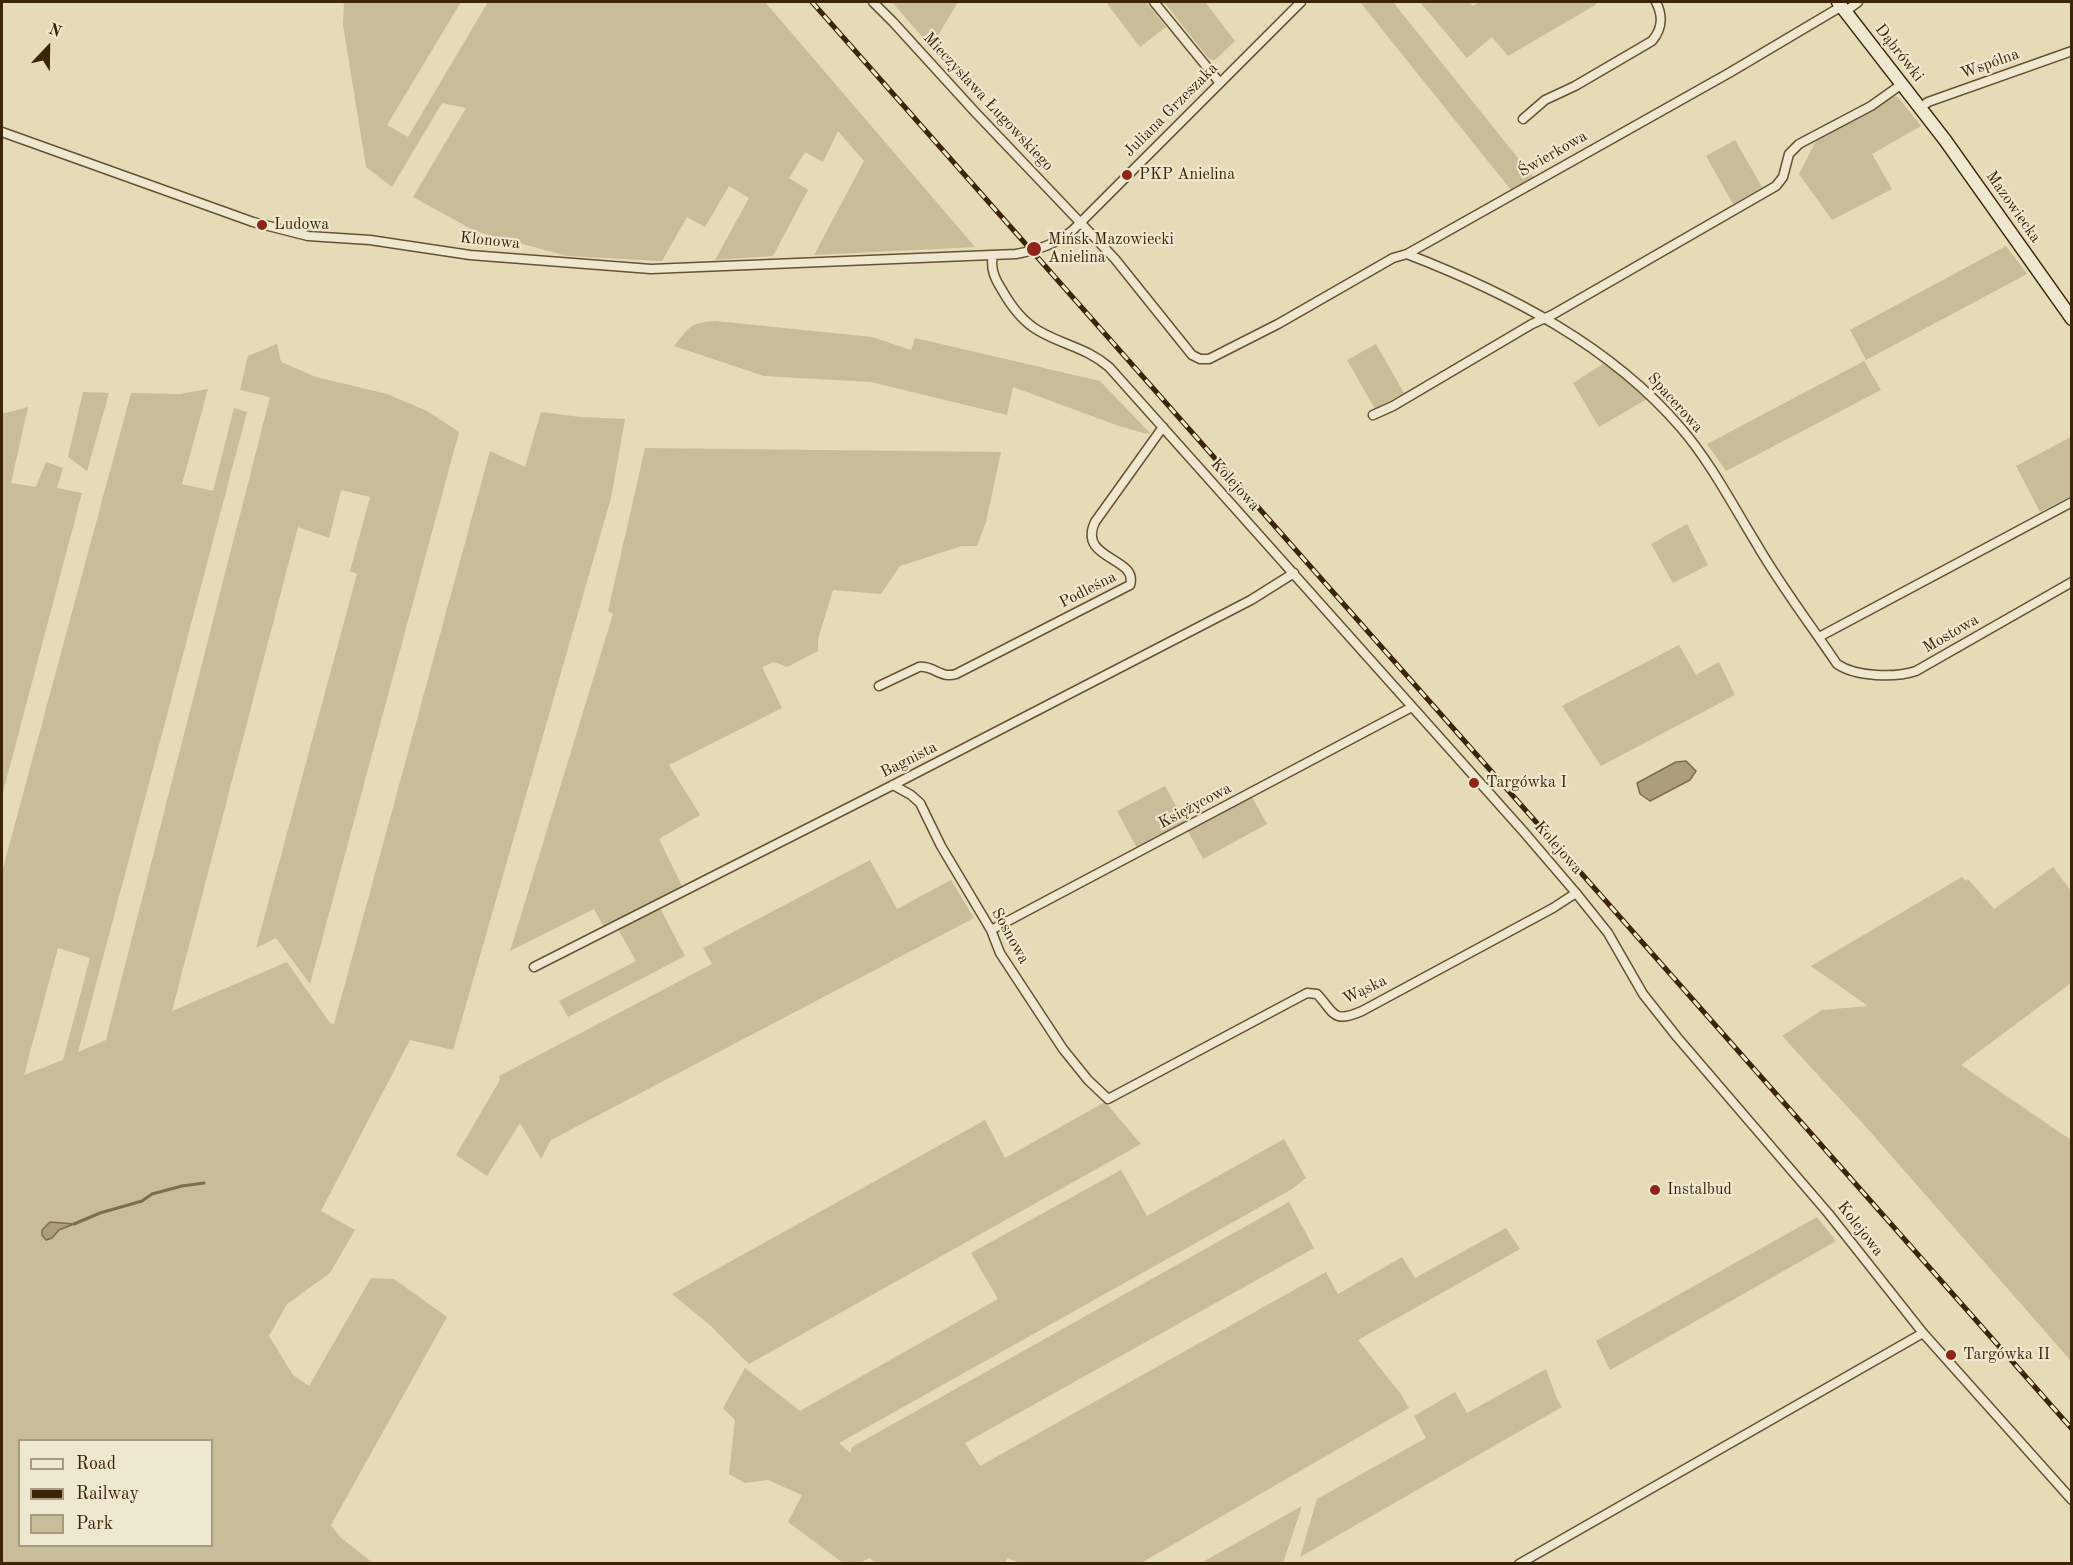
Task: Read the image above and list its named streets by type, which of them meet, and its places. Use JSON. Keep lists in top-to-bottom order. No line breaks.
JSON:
{"streets":{"street":["Dąbrówki","Wspólna","Mieczysława Ługowskiego","Juliana Grzeszaka","Świerkowa","Mazowiecka","Klonowa","Spacerowa","Kolejowa","Podleśna","Mostowa","Bagnista","Księżycowa","Sosnowa","Wąska"]},"crossings":[["Dąbrówki","Wspólna"],["Dąbrówki","Świerkowa"],["Dąbrówki","Mazowiecka"],["Wspólna","Mazowiecka"],["Mieczysława Ługowskiego","Juliana Grzeszaka"],["Mieczysława Ługowskiego","Świerkowa"],["Juliana Grzeszaka","Klonowa"],["Juliana Grzeszaka","Kolejowa"],["Świerkowa","Spacerowa"],["Klonowa","Kolejowa"],["Spacerowa","Mostowa"],["Kolejowa","Podleśna"],["Kolejowa","Bagnista"],["Kolejowa","Księżycowa"],["Kolejowa","Wąska"],["Bagnista","Sosnowa"],["Księżycowa","Sosnowa"],["Sosnowa","Wąska"]],"places":["PKP Anielina","Ludowa","Mińsk Mazowiecki Anielina","Targówka I","Instalbud","Targówka II"],"legend":["Road","Railway","Park"],"north":"top"}
